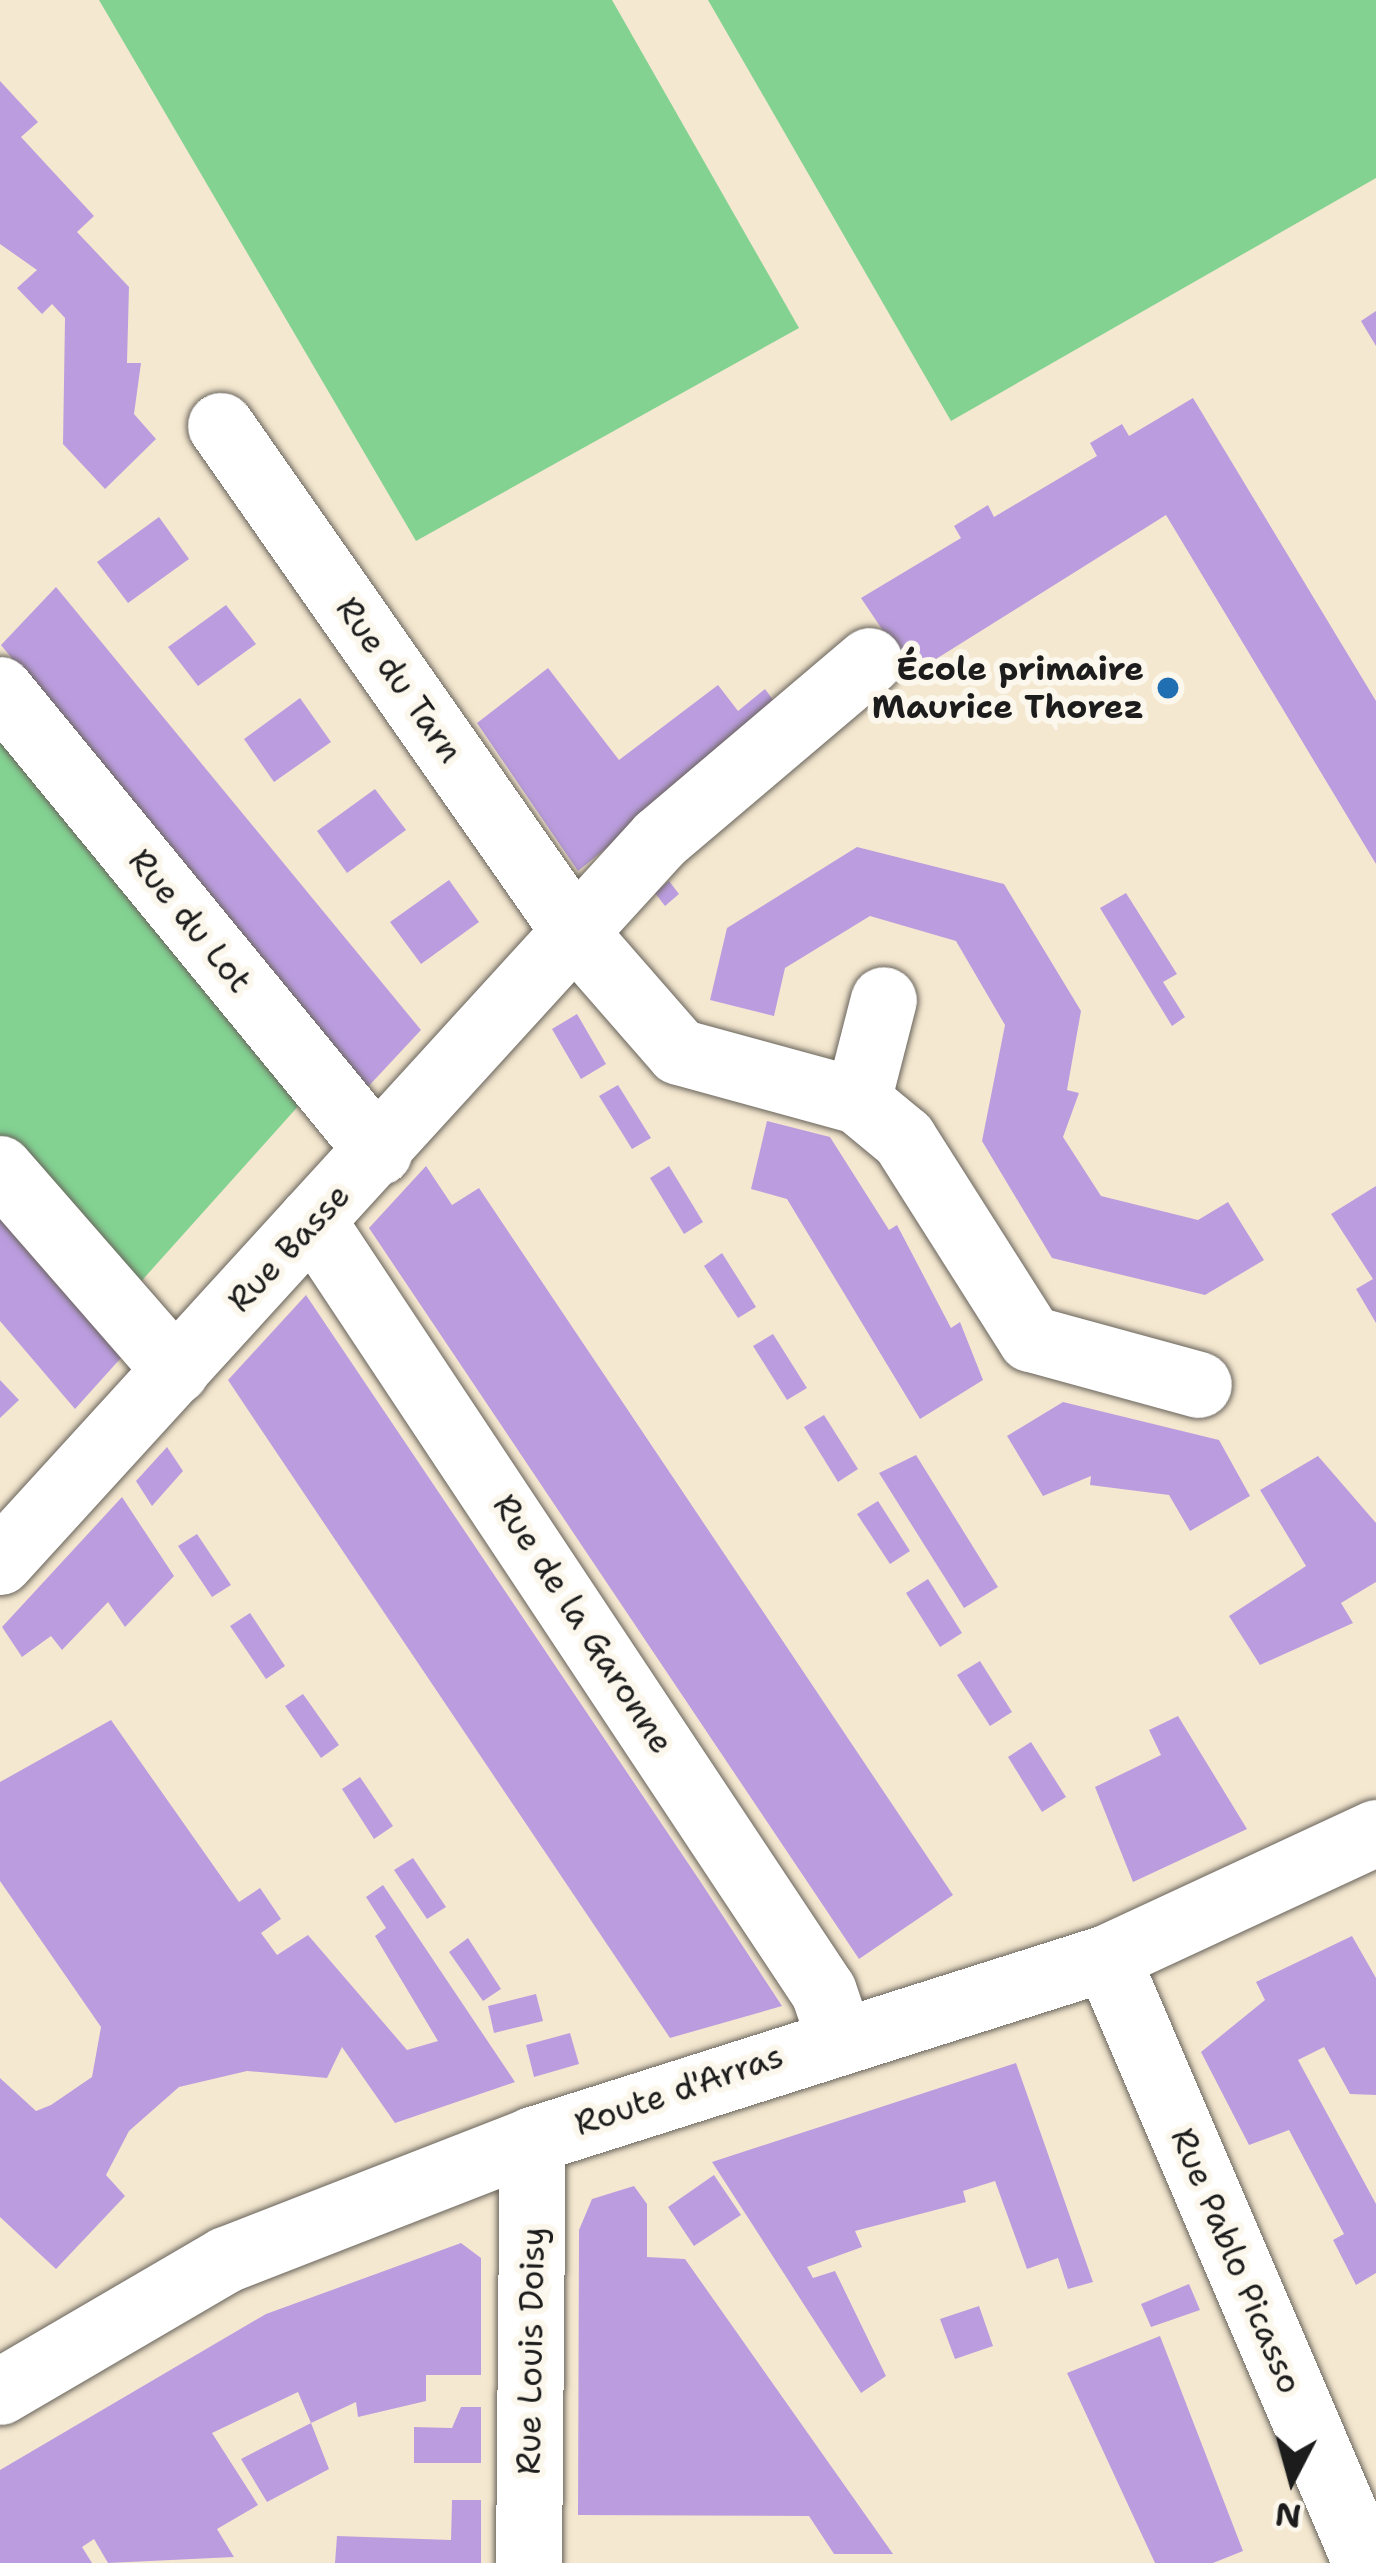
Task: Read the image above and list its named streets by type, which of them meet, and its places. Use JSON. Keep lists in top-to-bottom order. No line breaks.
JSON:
{"streets":{"street":["Rue du Tarn","Rue du Lot","Rue Basse","Rue de la Garonne","Route d'Arras","Rue Pablo Picasso","Rue Louis Doisy"]},"crossings":[["Rue du Tarn","Rue Basse"],["Rue du Lot","Rue Basse"],["Rue Basse","Rue de la Garonne"],["Rue de la Garonne","Route d'Arras"],["Route d'Arras","Rue Pablo Picasso"],["Route d'Arras","Rue Louis Doisy"]],"places":["École primaire Maurice Thorez"],"north":"bottom"}
